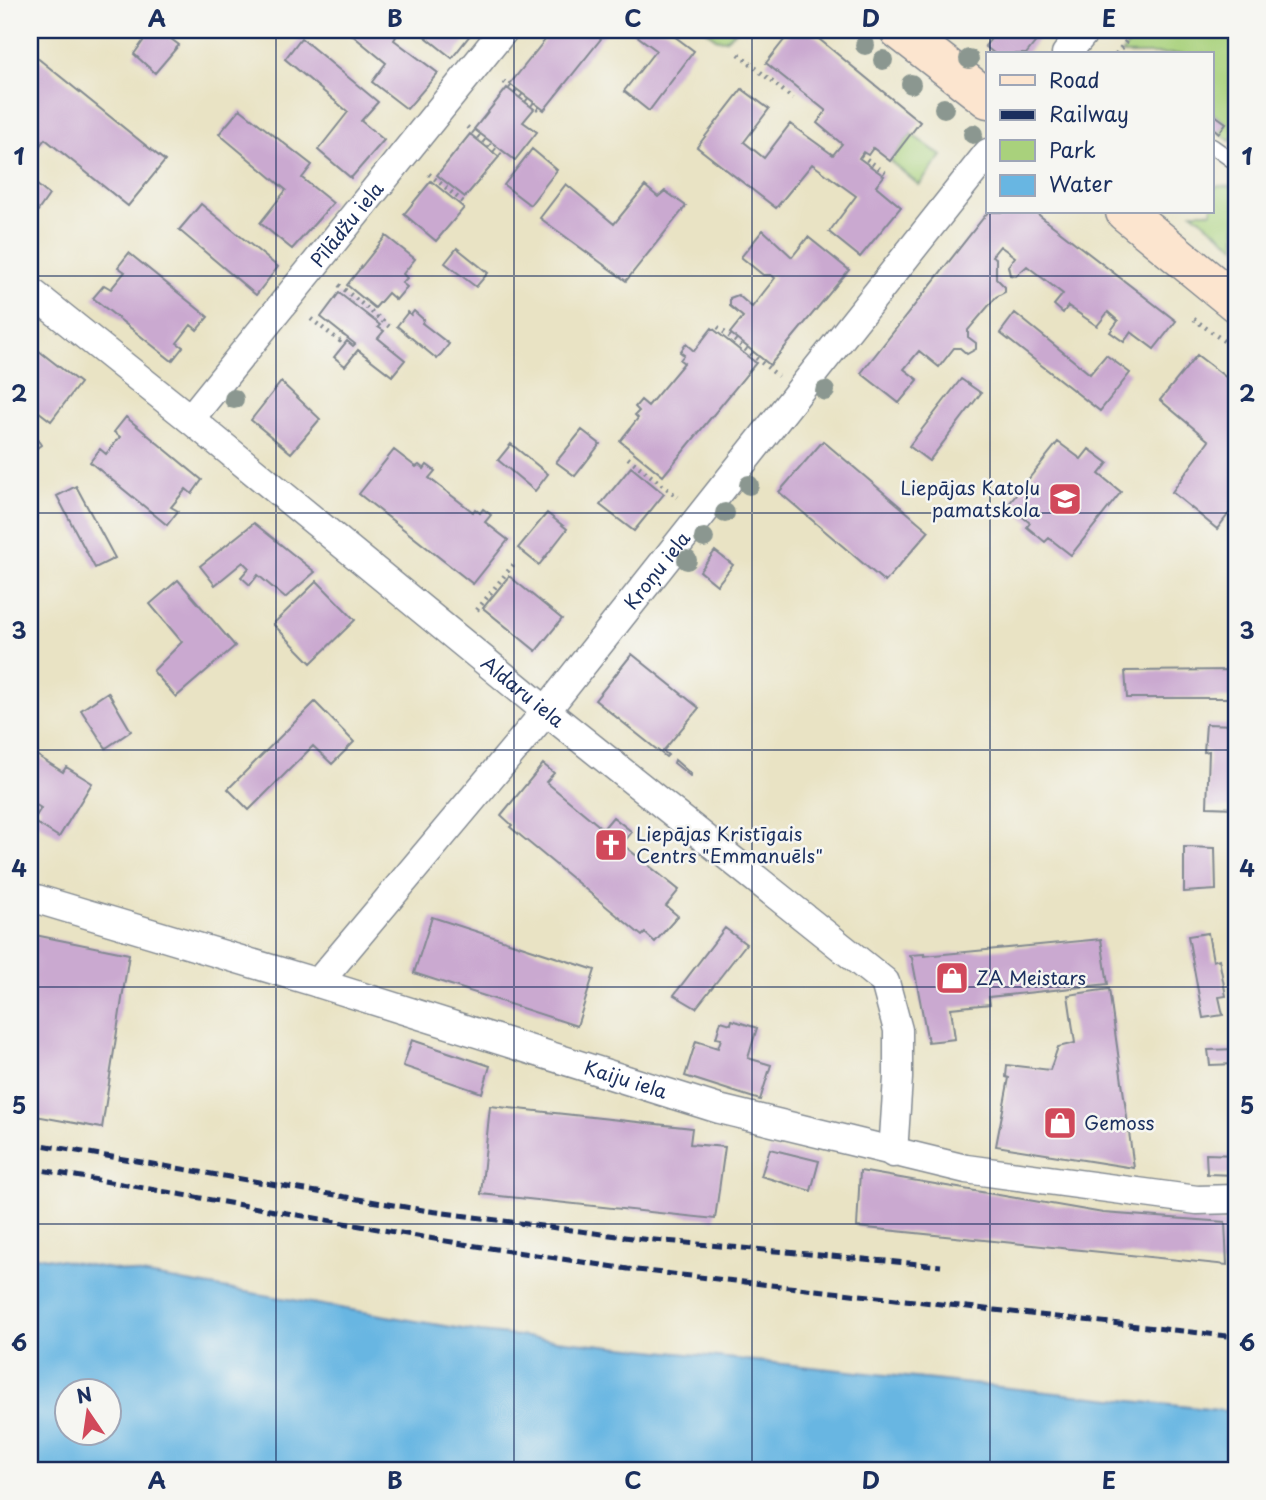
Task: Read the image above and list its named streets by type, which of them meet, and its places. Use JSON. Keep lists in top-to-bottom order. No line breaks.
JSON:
{"streets":{"street":["Pīlādžu iela","Kroņu iela","Aldaru iela","Kaiju iela"]},"crossings":[["Pīlādžu iela","Aldaru iela"],["Kroņu iela","Aldaru iela"],["Kroņu iela","Kaiju iela"],["Aldaru iela","Kaiju iela"]],"places":{"school or university":["Liepājas Katoļu pamatskola"],"church":["Liepājas Kristīgais Centrs \"Emmanuēls\""],"shop":["ZA Meistars","Gemoss"]},"legend":["Road","Railway","Park","Water"],"north":"top","grid":{"columns":["A","B","C","D","E"],"rows":["1","2","3","4","5","6"]}}
